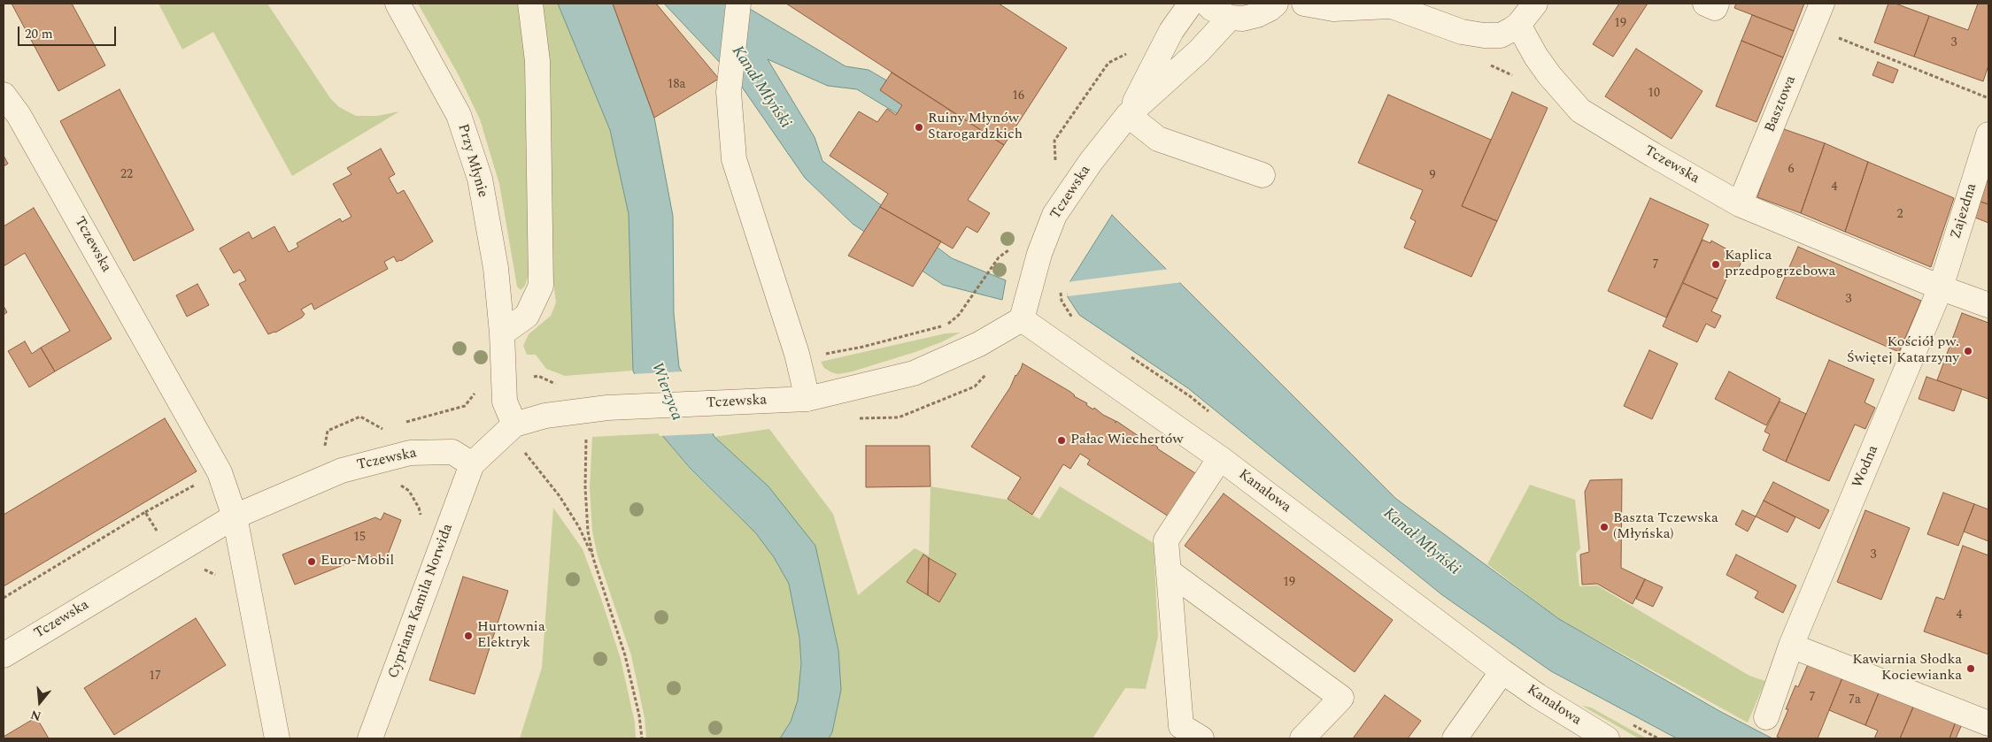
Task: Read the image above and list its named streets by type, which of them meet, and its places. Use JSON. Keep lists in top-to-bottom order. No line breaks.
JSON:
{"streets":{"street":["Basztowa","Przy Młynie","Tczewska","Zajezdna","Wodna","Kanałowa","Cypriana Kamila Norwida"]},"crossings":[["Basztowa","Tczewska"],["Przy Młynie","Tczewska"],["Tczewska","Zajezdna"],["Tczewska","Wodna"],["Tczewska","Kanałowa"],["Tczewska","Cypriana Kamila Norwida"],["Zajezdna","Wodna"]],"water":["Kanał Młyński","Wierzyca"],"places":["Ruiny Młynów Starogardzkich","Kaplica przedpogrzebowa","Kościół pw. Świętej Katarzyny","Pałac Wiechertów","Baszta Tczewska (Młyńska)","Euro-Mobil","Hurtownia Elektryk","Kawiarnia Słodka Kociewianka"],"house_numbers":["19","3","18a","10","16","6","22","9","4","2","7","3","15","3","19","4","17","7","7a"],"scale_bar":"20 m","north":"bottom"}
